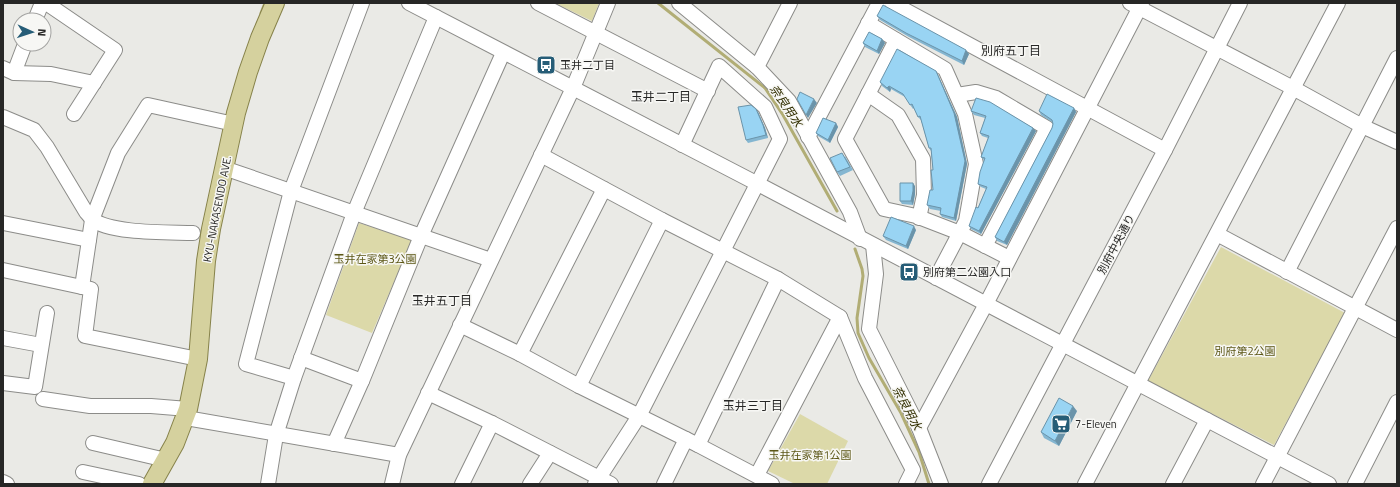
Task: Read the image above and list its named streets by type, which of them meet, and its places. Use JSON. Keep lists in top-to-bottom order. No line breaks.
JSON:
{"streets":{"main road":["KYU-NAKASENDO AVE."],"street":["別府中央通り"]},"districts":["別府五丁目","玉井二丁目","玉井五丁目","玉井三丁目"],"water":["奈良用水"],"parks":["玉井在家第3公園","別府第2公園","玉井在家第1公園"],"places":{"bus stop":["玉井二丁目","別府第二公園入口"],"supermarket":["7-Eleven"]},"north":"right"}
